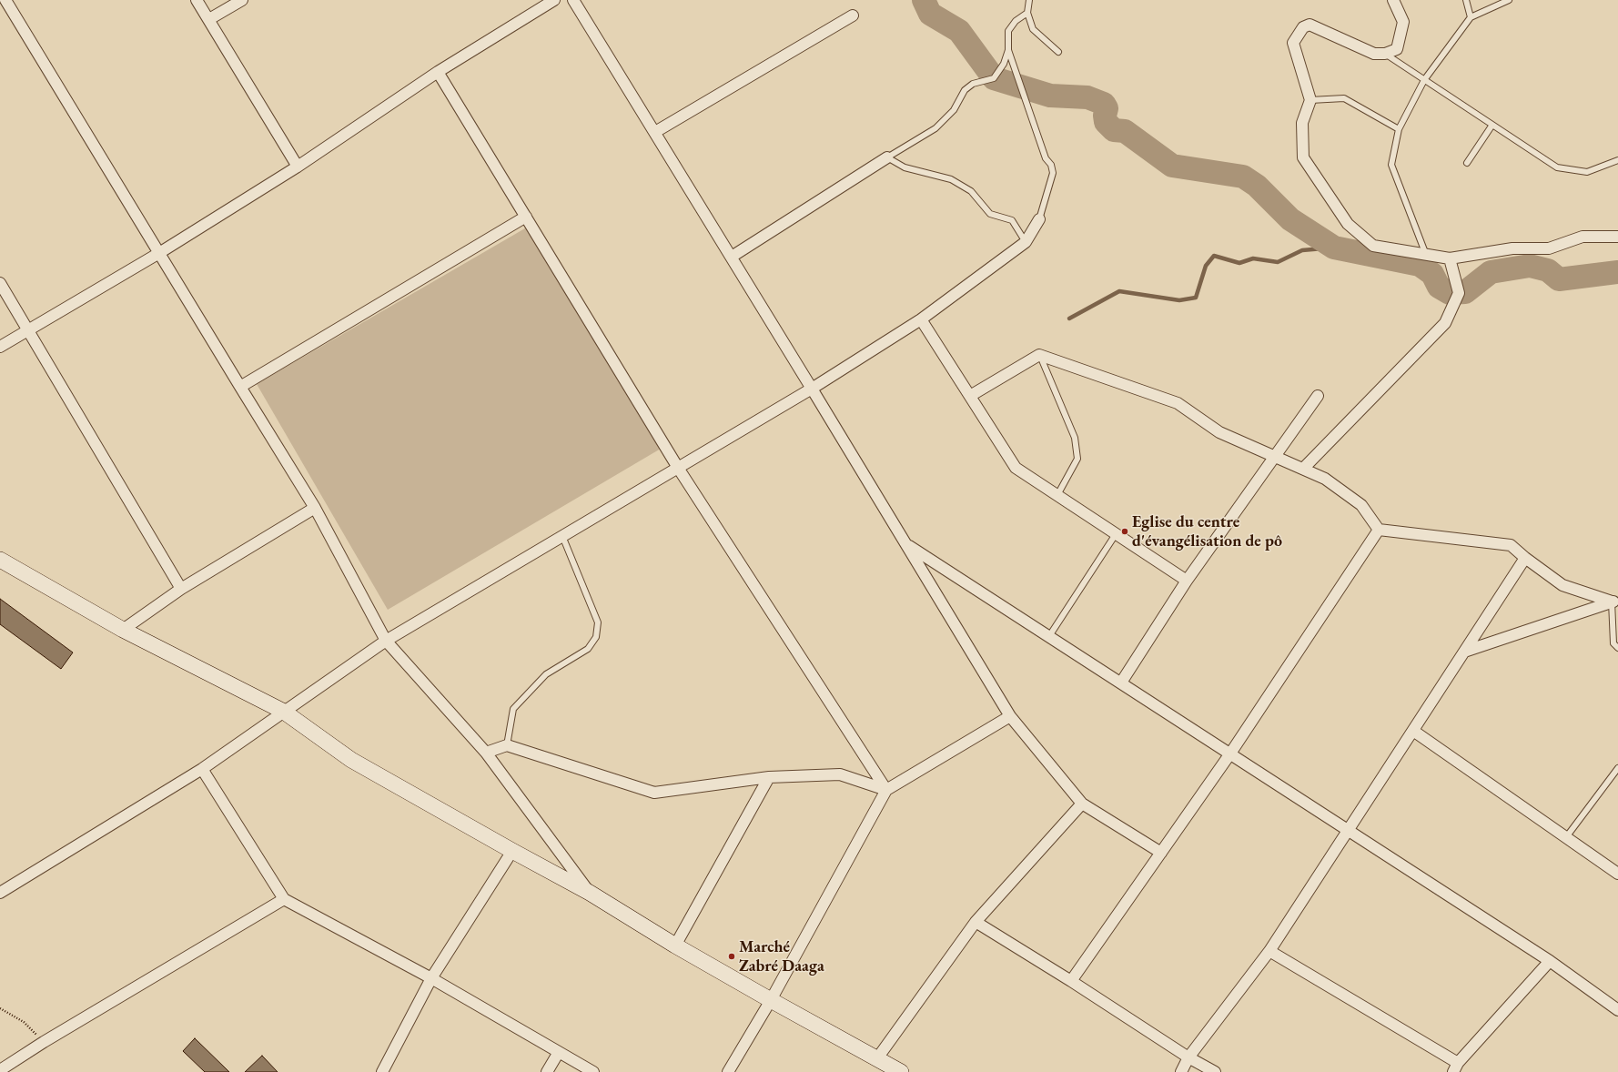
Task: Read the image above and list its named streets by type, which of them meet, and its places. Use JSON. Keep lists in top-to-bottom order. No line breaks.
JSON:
{"places":["Eglise du centre d'évangélisation de pô","Marché Zabré Daaga"]}
